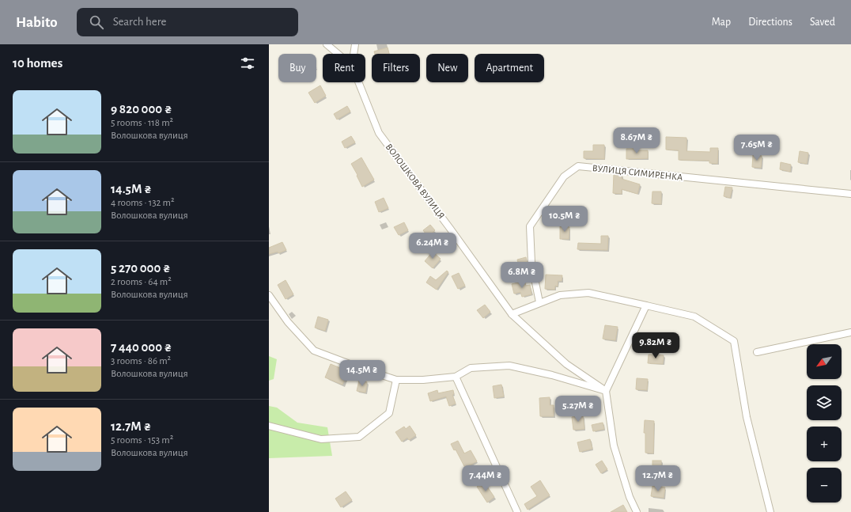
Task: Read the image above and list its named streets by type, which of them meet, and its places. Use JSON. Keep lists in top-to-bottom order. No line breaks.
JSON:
{"streets":{"street":["ВУЛИЦЯ СИМИРЕНКА","ВОЛОШКОВА ВУЛИЦЯ"]},"north":"bottom left","page":{"header":"Habito","search":"Search here","nav":["Map","Directions","Saved"],"heading":"10 homes","chip":["Buy","Rent","Filters","New","Apartment"],"list":[{"name":"9 820 000 ₴","note":"5 rooms · 118 m² · Волошкова вулиця"},{"name":"14.5M ₴","note":"4 rooms · 132 m² · Волошкова вулиця"},{"name":"5 270 000 ₴","note":"2 rooms · 64 m² · Волошкова вулиця"},{"name":"7 440 000 ₴","note":"3 rooms · 86 m² · Волошкова вулиця"},{"name":"12.7M ₴","note":"5 rooms · 153 m² · Волошкова вулиця"}],"price":["8.67M ₴","7.65M ₴","10.5M ₴","6.24M ₴","6.8M ₴","9.82M ₴","14.5M ₴","5.27M ₴","7.44M ₴","12.7M ₴"],"map_buttons":["+","−"]}}
